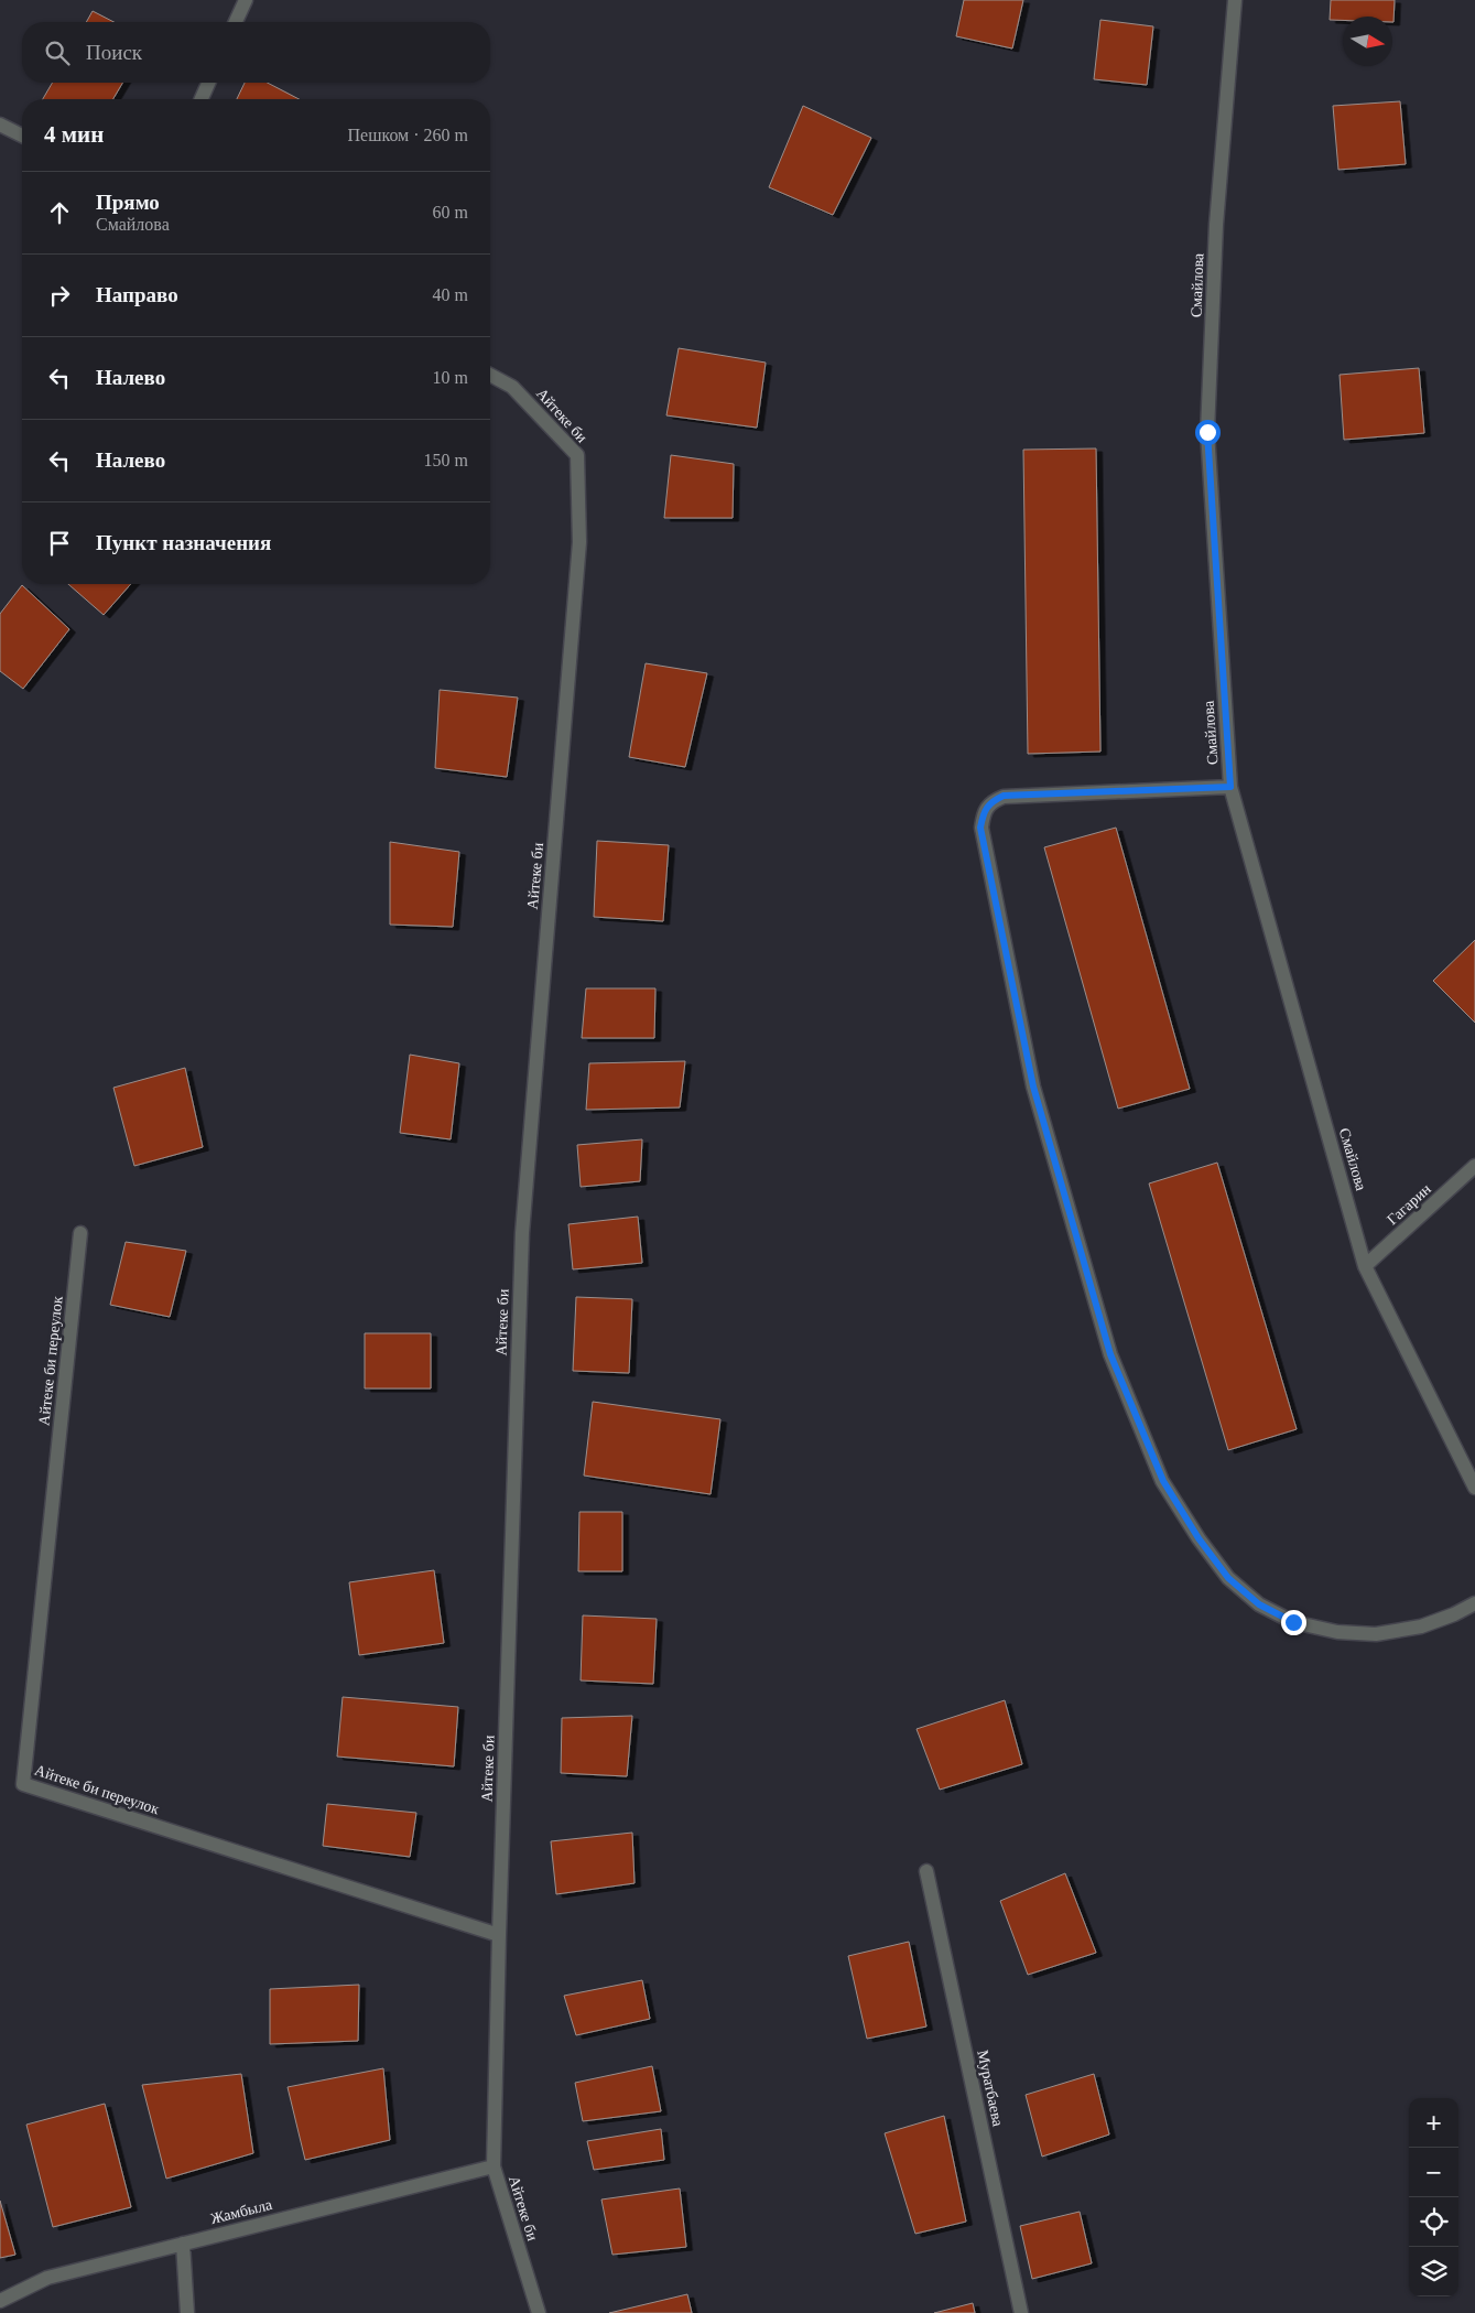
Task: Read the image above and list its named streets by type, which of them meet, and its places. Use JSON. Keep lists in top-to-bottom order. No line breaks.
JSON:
{"streets":{"street":["Смайлова","Айтеке би","Гагарин","Айтеке би переулок","Муратбаева","Жамбыла"]},"crossings":[["Смайлова","Гагарин"],["Айтеке би","Айтеке би переулок"],["Айтеке би","Жамбыла"]],"north":"right","page":{"search":"Поиск","heading":["4 мин","Пешком · 260 m"],"list":[["Прямо","Смайлова","60 m"],["Направо","40 m"],["Налево","10 m"],["Налево","150 m"],"Пункт назначения"],"map_buttons":["+","−"]}}
